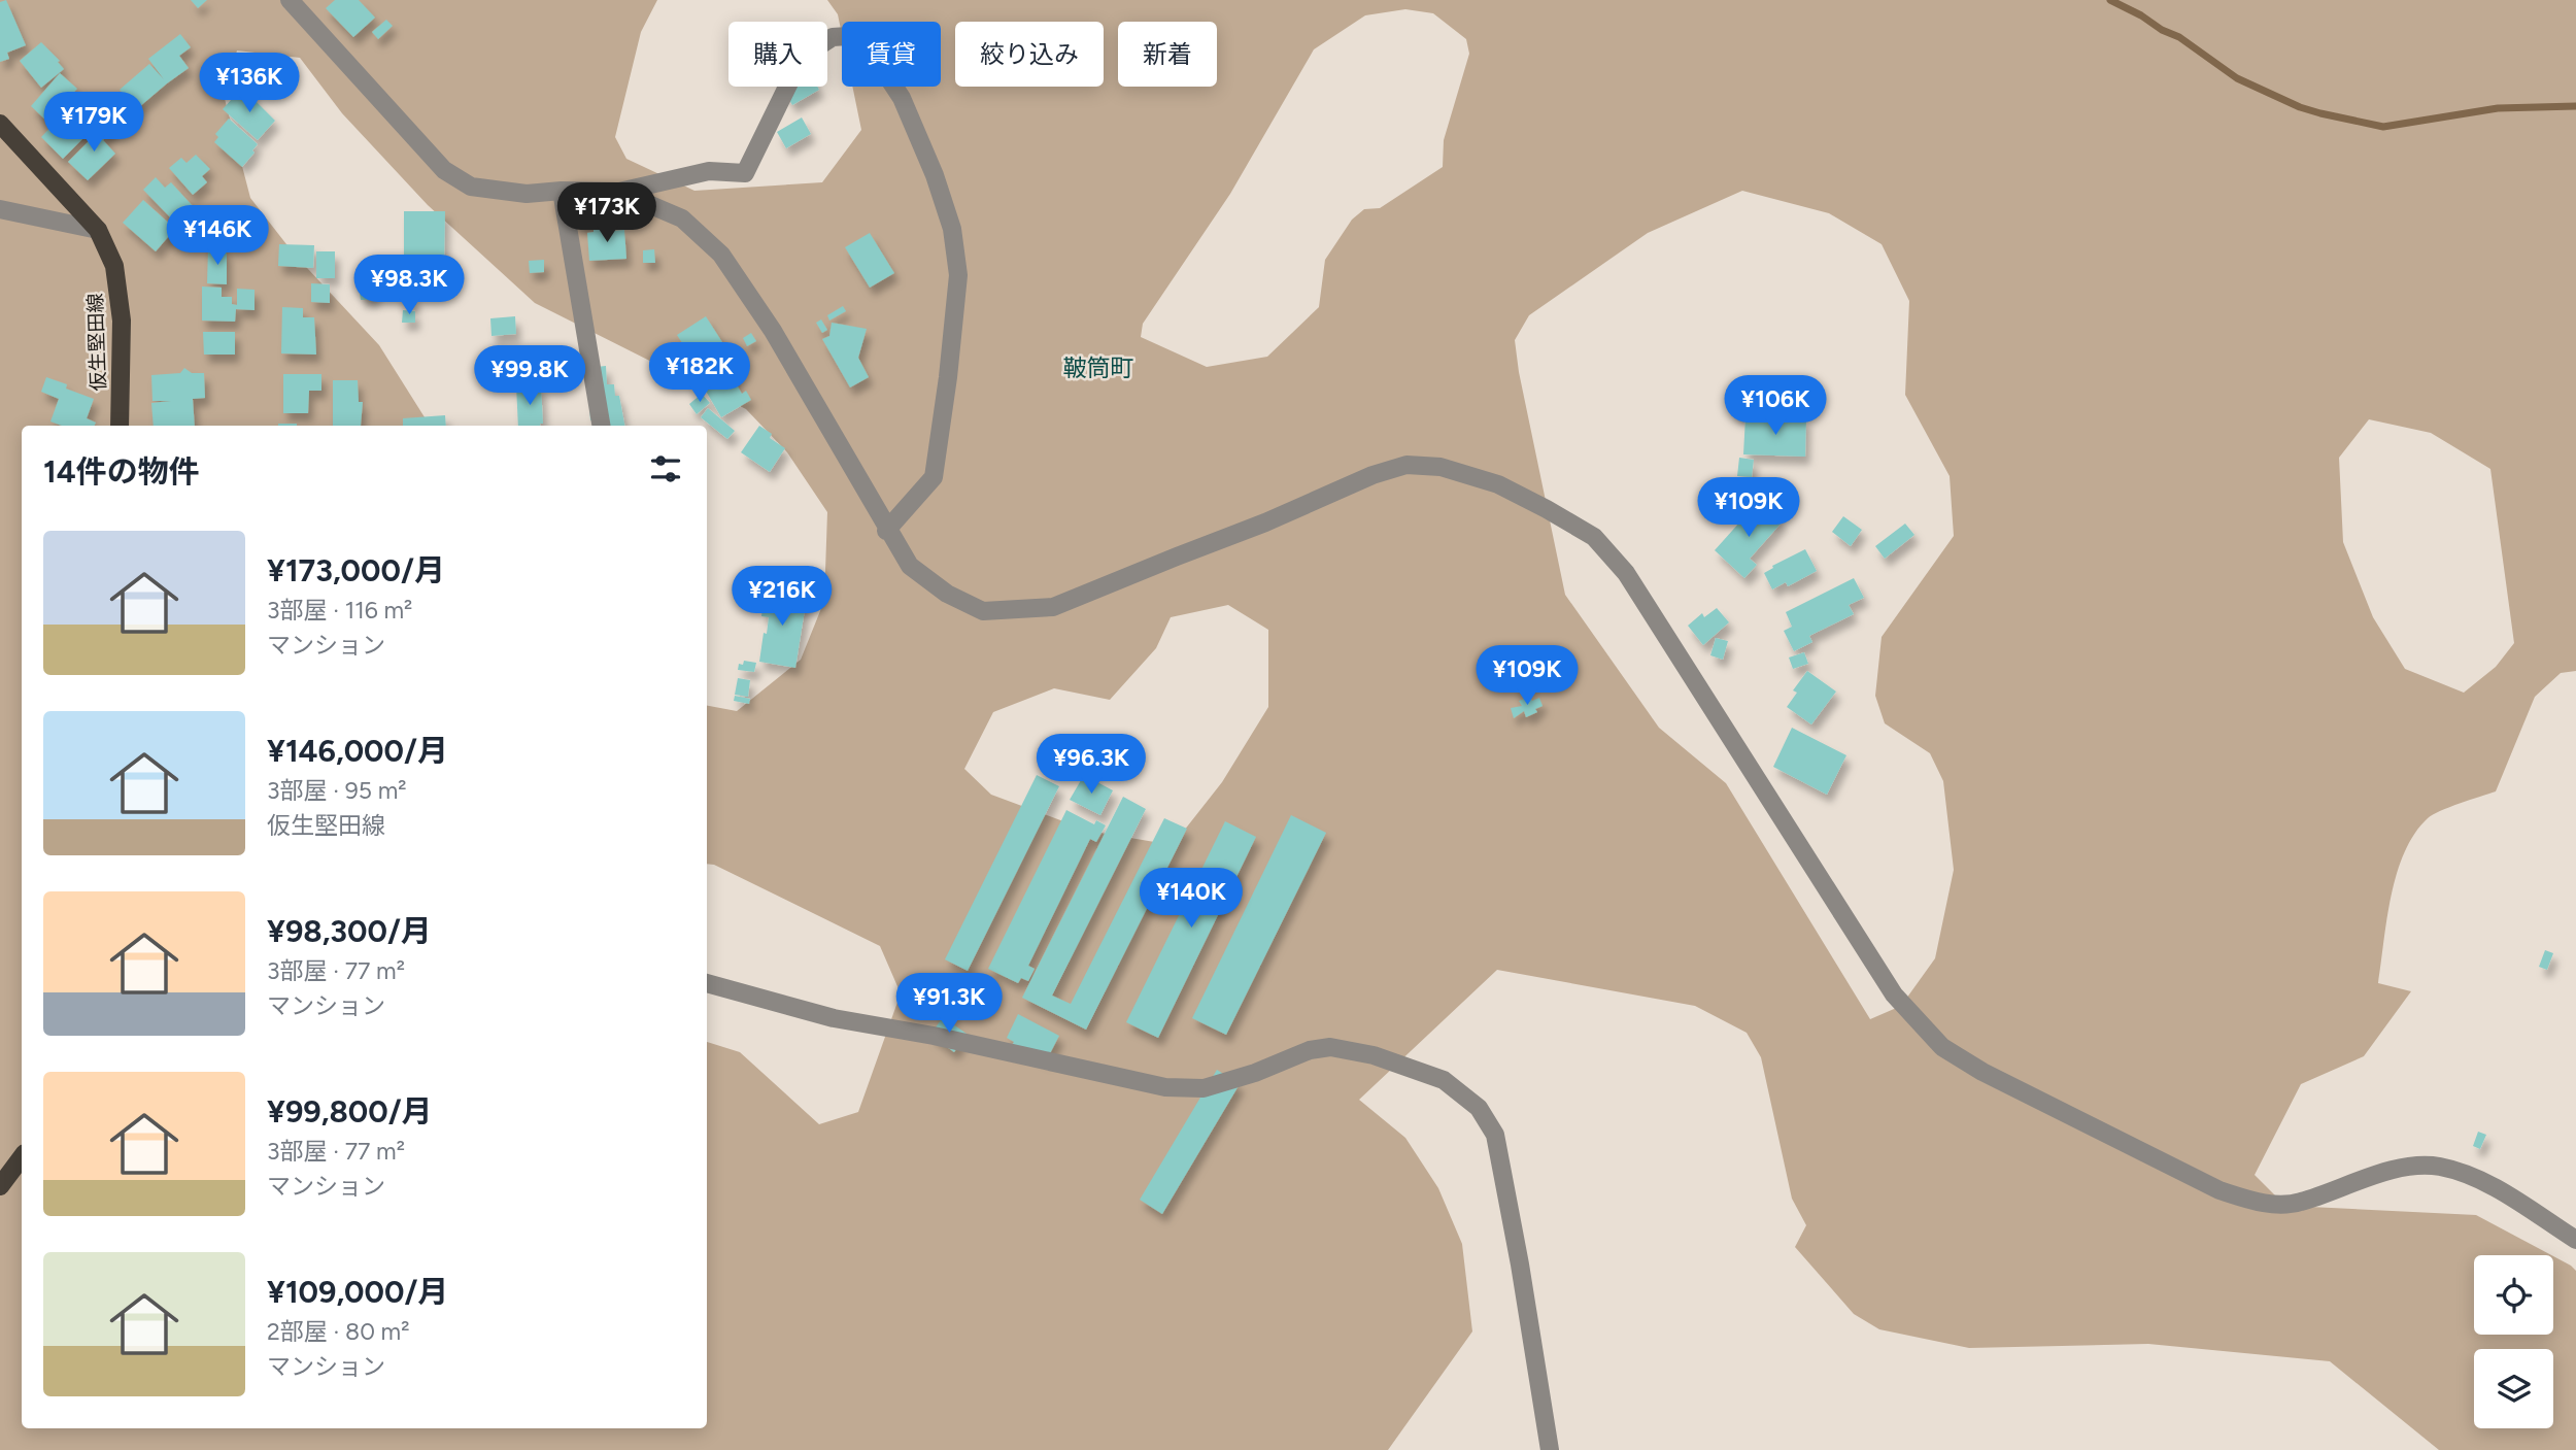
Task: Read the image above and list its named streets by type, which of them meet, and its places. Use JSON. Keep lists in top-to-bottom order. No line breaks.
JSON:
{"streets":{"main road":["仮生堅田線"]},"districts":["鞁筒町"],"page":{"chip":["購入","賃貸","絞り込み","新着"],"price":["¥136K","¥179K","¥173K","¥146K","¥98.3K","¥182K","¥99.8K","¥106K","¥109K","¥216K","¥109K","¥96.3K","¥140K","¥91.3K"],"heading":"14件の物件","list":[{"name":"¥173,000/月","note":"3部屋 · 116 m² · マンション"},{"name":"¥146,000/月","note":"3部屋 · 95 m² · 仮生堅田線"},{"name":"¥98,300/月","note":"3部屋 · 77 m² · マンション"},{"name":"¥99,800/月","note":"3部屋 · 77 m² · マンション"},{"name":"¥109,000/月","note":"2部屋 · 80 m² · マンション"}]}}
